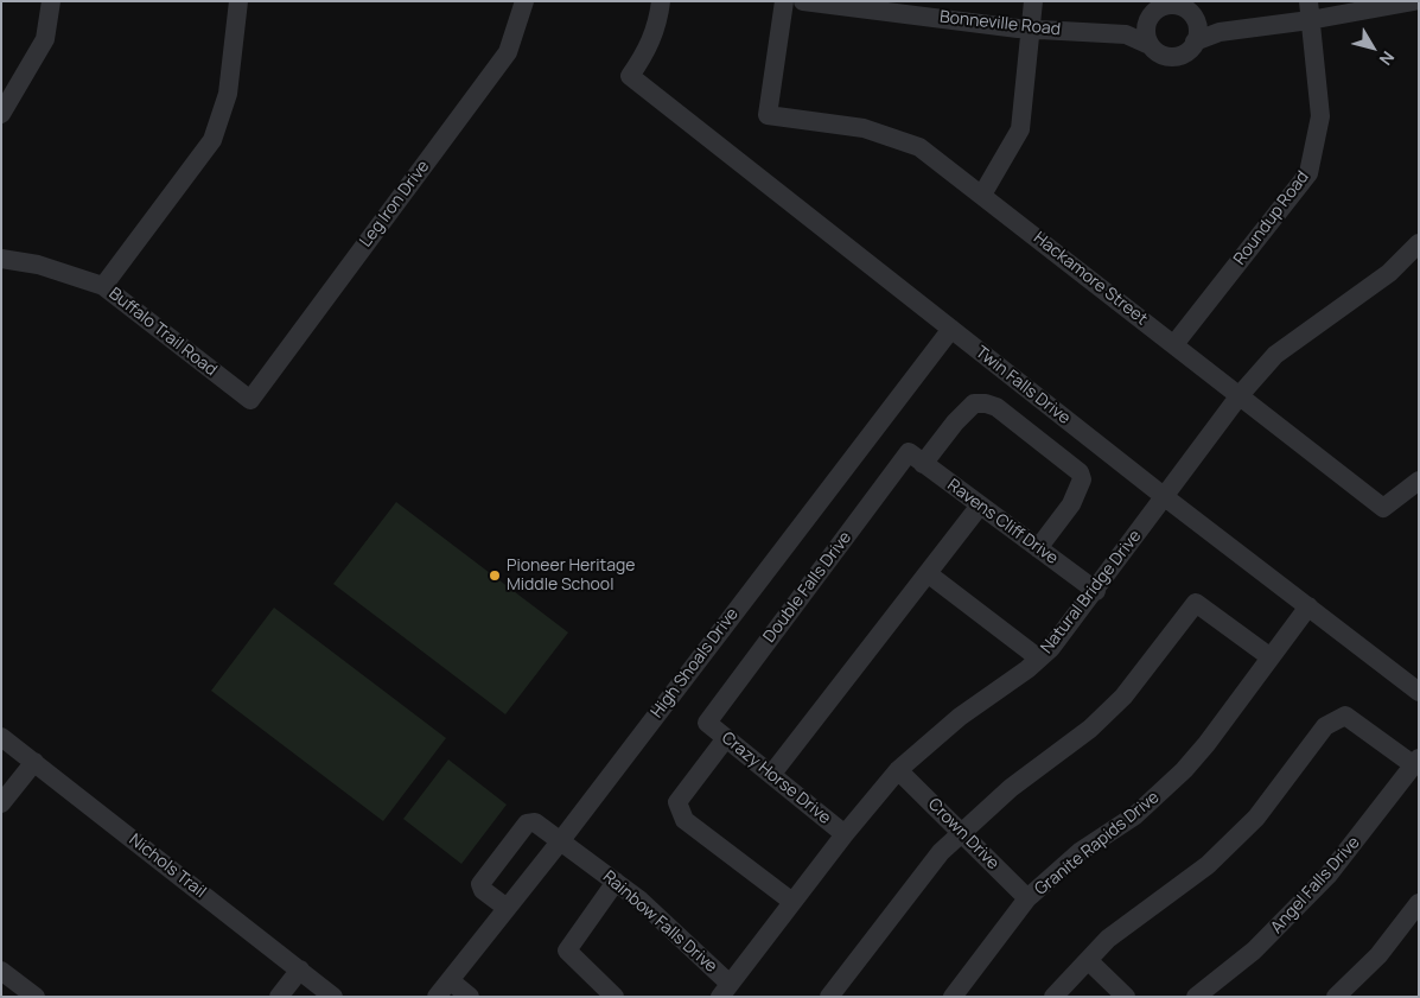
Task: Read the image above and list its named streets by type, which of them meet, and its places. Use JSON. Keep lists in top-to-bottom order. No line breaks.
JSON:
{"streets":{"street":["Bonneville Road","Leg Iron Drive","Roundup Road","Hackamore Street","Buffalo Trail Road","Twin Falls Drive","Ravens Cliff Drive","Double Falls Drive","Natural Bridge Drive","High Shoals Drive","Crazy Horse Drive","Crown Drive","Granite Rapids Drive","Nichols Trail","Angel Falls Drive","Rainbow Falls Drive"]},"crossings":[["Leg Iron Drive","Buffalo Trail Road"],["Roundup Road","Hackamore Street"],["Hackamore Street","Natural Bridge Drive"],["Twin Falls Drive","Natural Bridge Drive"],["Twin Falls Drive","High Shoals Drive"],["Twin Falls Drive","Granite Rapids Drive"],["Ravens Cliff Drive","Double Falls Drive"],["Ravens Cliff Drive","Natural Bridge Drive"],["Double Falls Drive","Crazy Horse Drive"],["Natural Bridge Drive","Crazy Horse Drive"],["Natural Bridge Drive","Crown Drive"],["Natural Bridge Drive","Rainbow Falls Drive"],["High Shoals Drive","Rainbow Falls Drive"],["Crown Drive","Granite Rapids Drive"]],"places":["Pioneer Heritage Middle School"],"north":"bottom right"}
